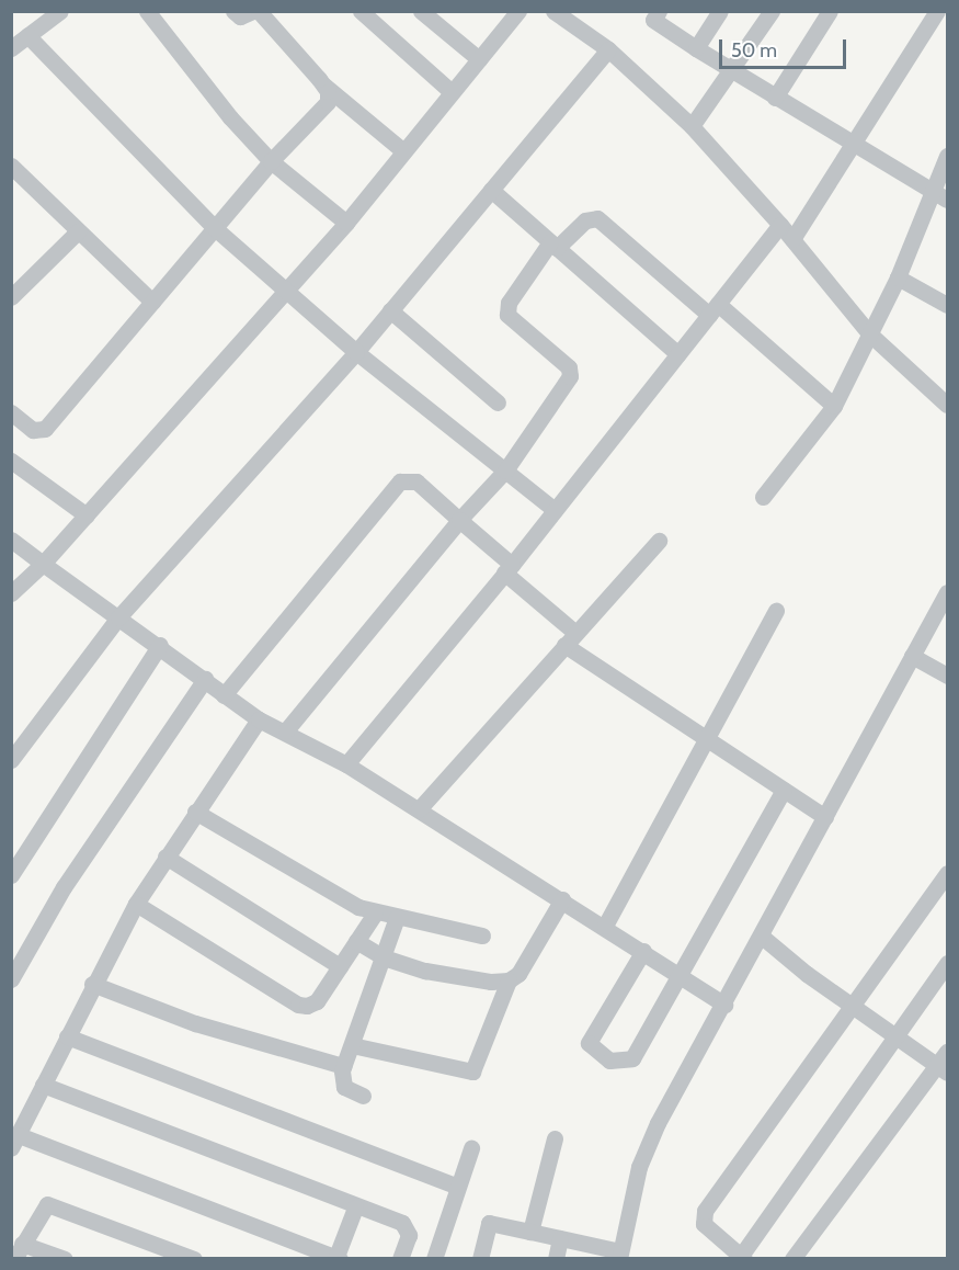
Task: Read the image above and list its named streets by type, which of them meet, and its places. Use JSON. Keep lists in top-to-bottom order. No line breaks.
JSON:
{"scale_bar":"50 m"}
